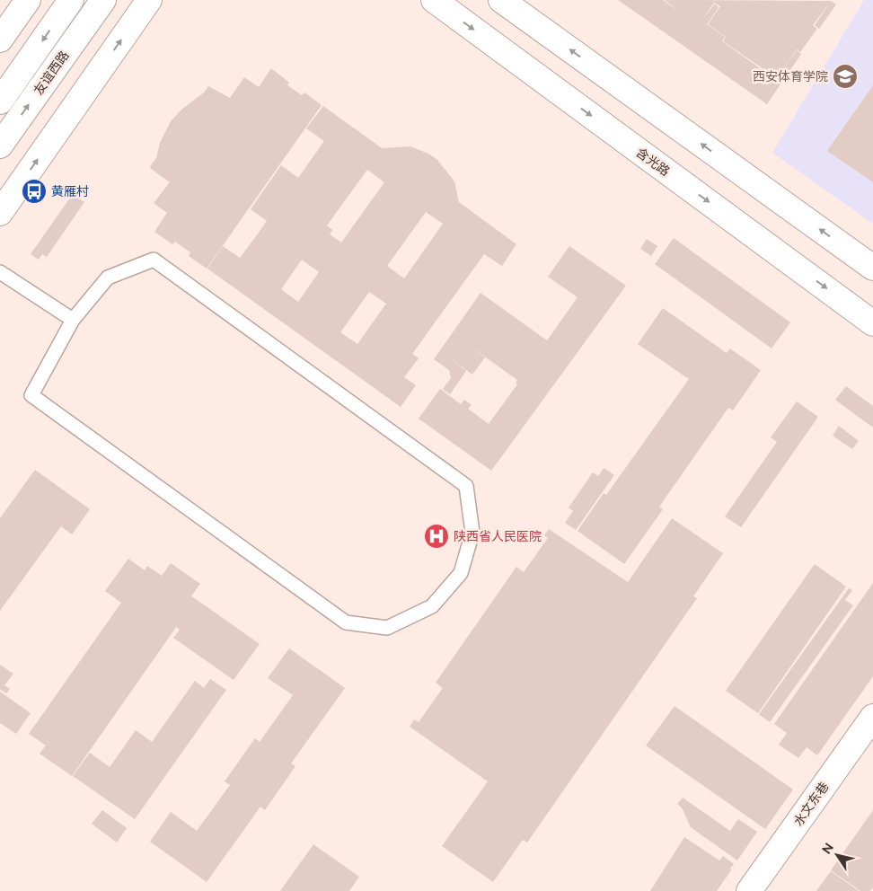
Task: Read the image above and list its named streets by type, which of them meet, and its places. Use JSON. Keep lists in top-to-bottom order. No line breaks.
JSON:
{"streets":{"main road":["友谊西路","含光路","水文东巷"]},"places":{"school or university":["西安体育学院"],"bus stop":["黄雁村"],"hospital":["陕西省人民医院"]},"north":"top left"}
